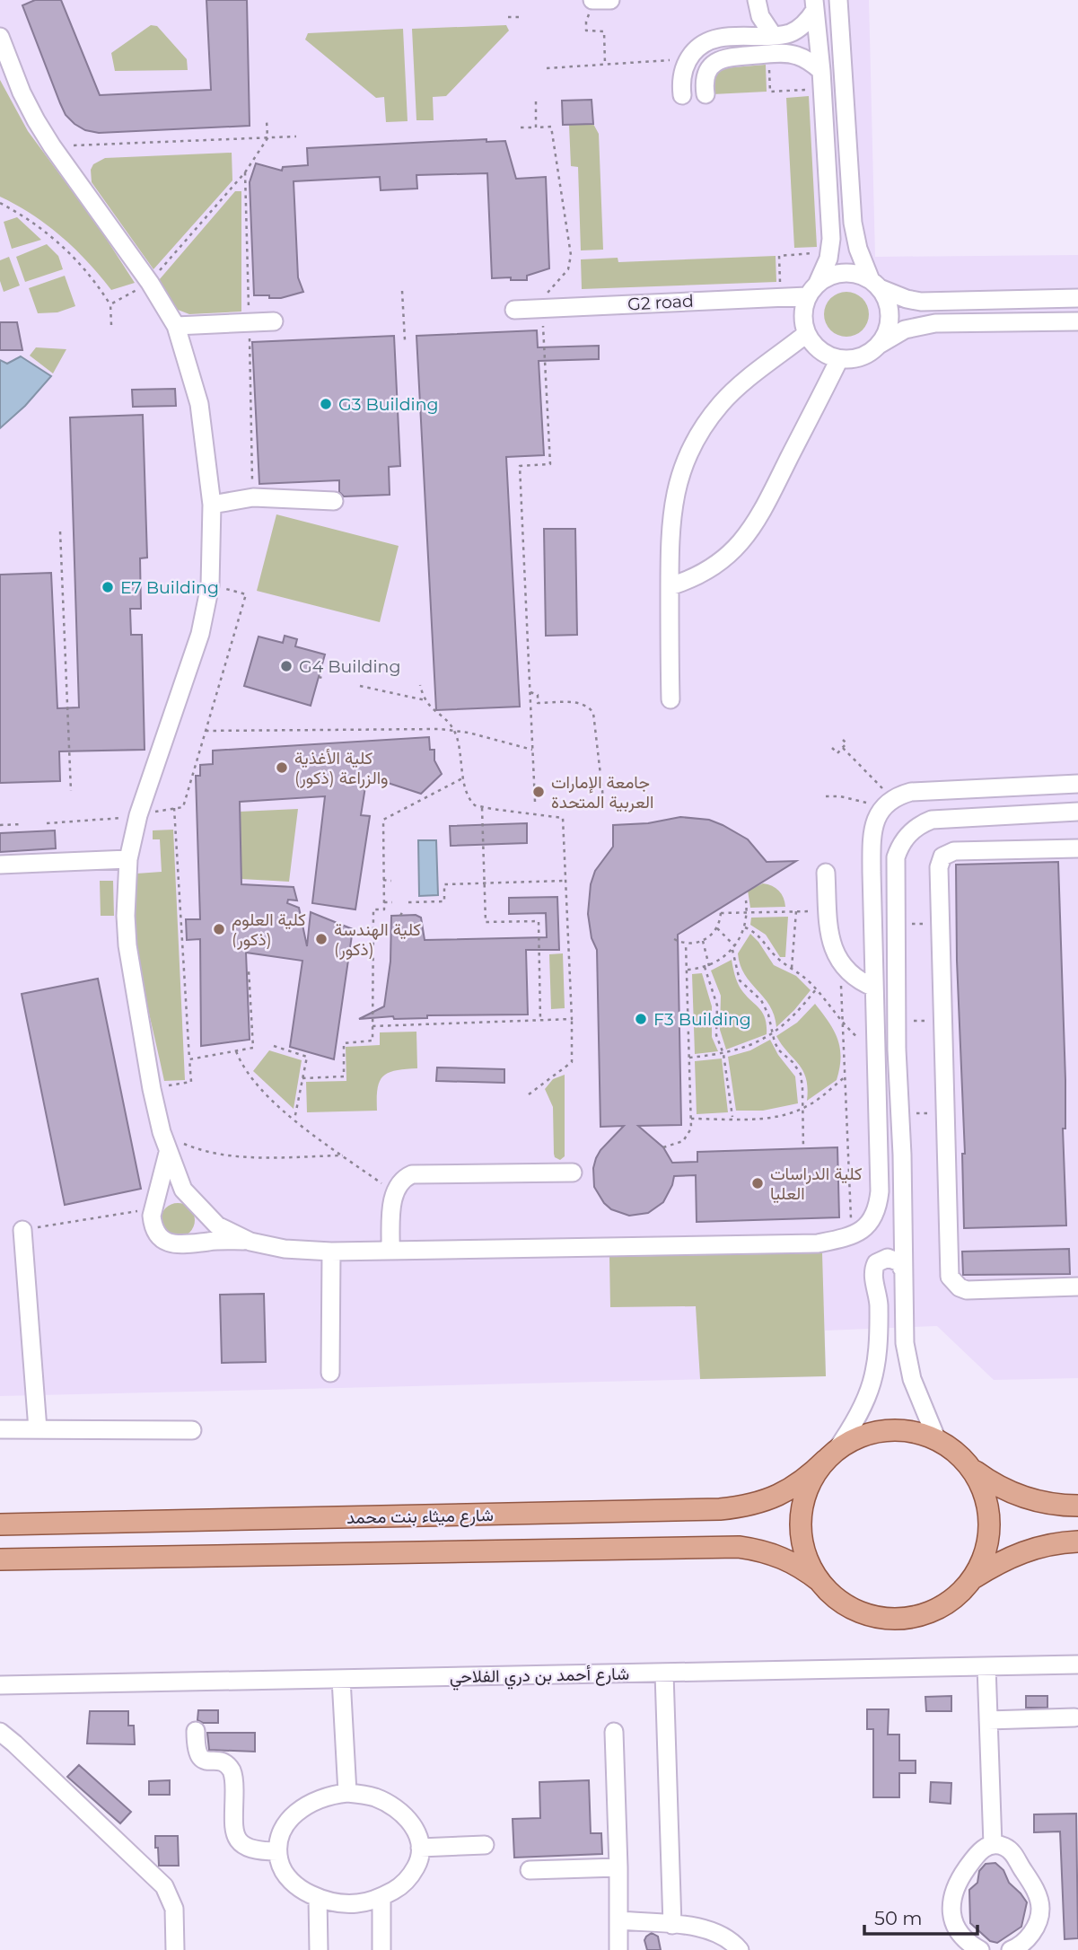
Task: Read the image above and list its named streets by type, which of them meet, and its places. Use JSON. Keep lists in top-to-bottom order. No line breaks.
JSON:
{"streets":{"main road":["شارع ميثاء بنت محمد"],"street":["G2 road","شارع أحمد بن دري الفلاحي"]},"places":["G3 Building","E7 Building","G4 Building","كلية الأغذية والزراعة (ذكور)","جامعة الإمارات العربية المتحدة","كلية العلوم (ذكور)","كلية الهندسة (ذكور)","F3 Building","كلية الدراسات العليا"],"scale_bar":"50 m"}
